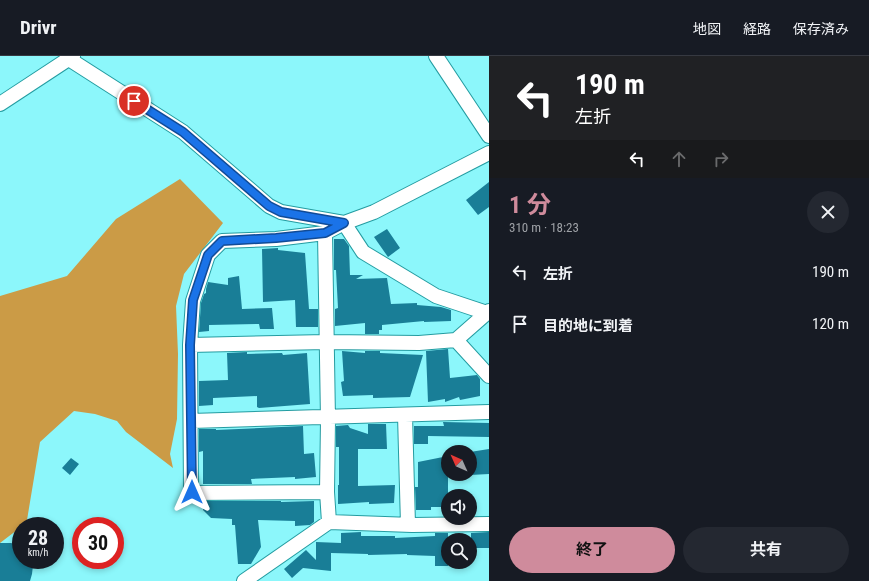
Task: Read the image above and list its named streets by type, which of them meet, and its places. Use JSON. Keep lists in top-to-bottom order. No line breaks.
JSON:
{"north":"top left","page":{"header":"Drivr","nav":["地図","経路","保存済み"],"turn":["190 m","左折"],"heading":["1 分","310 m · 18:23"],"list":[{"name":"左折","value":"190 m"},{"name":"目的地に到着","value":"120 m"}],"speed":"28 km/h","limit":"30","buttons":["終了","共有"]}}
